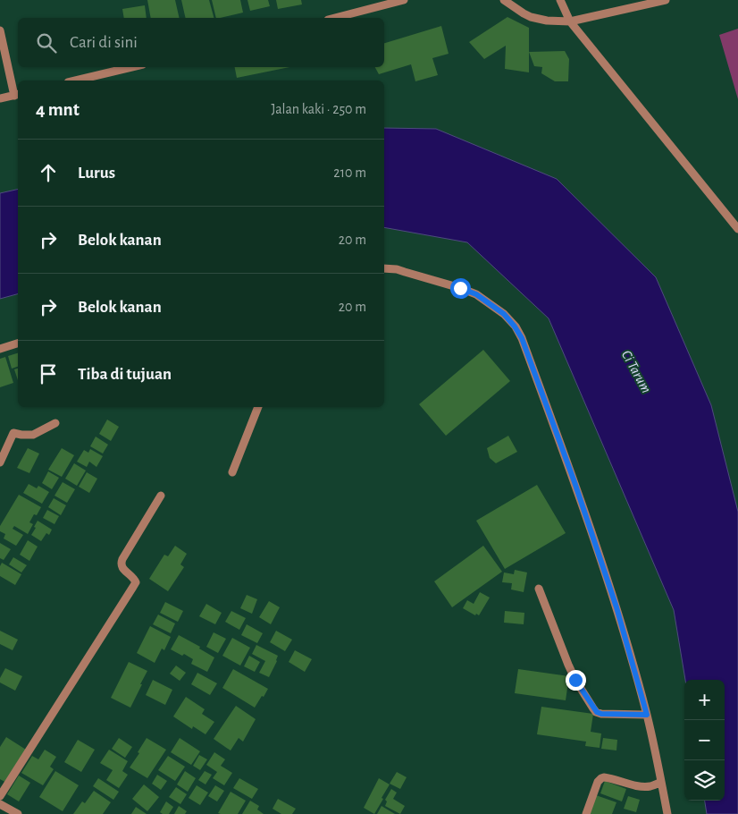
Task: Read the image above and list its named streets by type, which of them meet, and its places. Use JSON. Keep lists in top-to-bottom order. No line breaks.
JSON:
{"water":["Ci Tarum"],"page":{"search":"Cari di sini","heading":["4 mnt","Jalan kaki · 250 m"],"list":[["Lurus","210 m"],["Belok kanan","20 m"],["Belok kanan","20 m"],"Tiba di tujuan"],"map_buttons":["+","−"]}}
